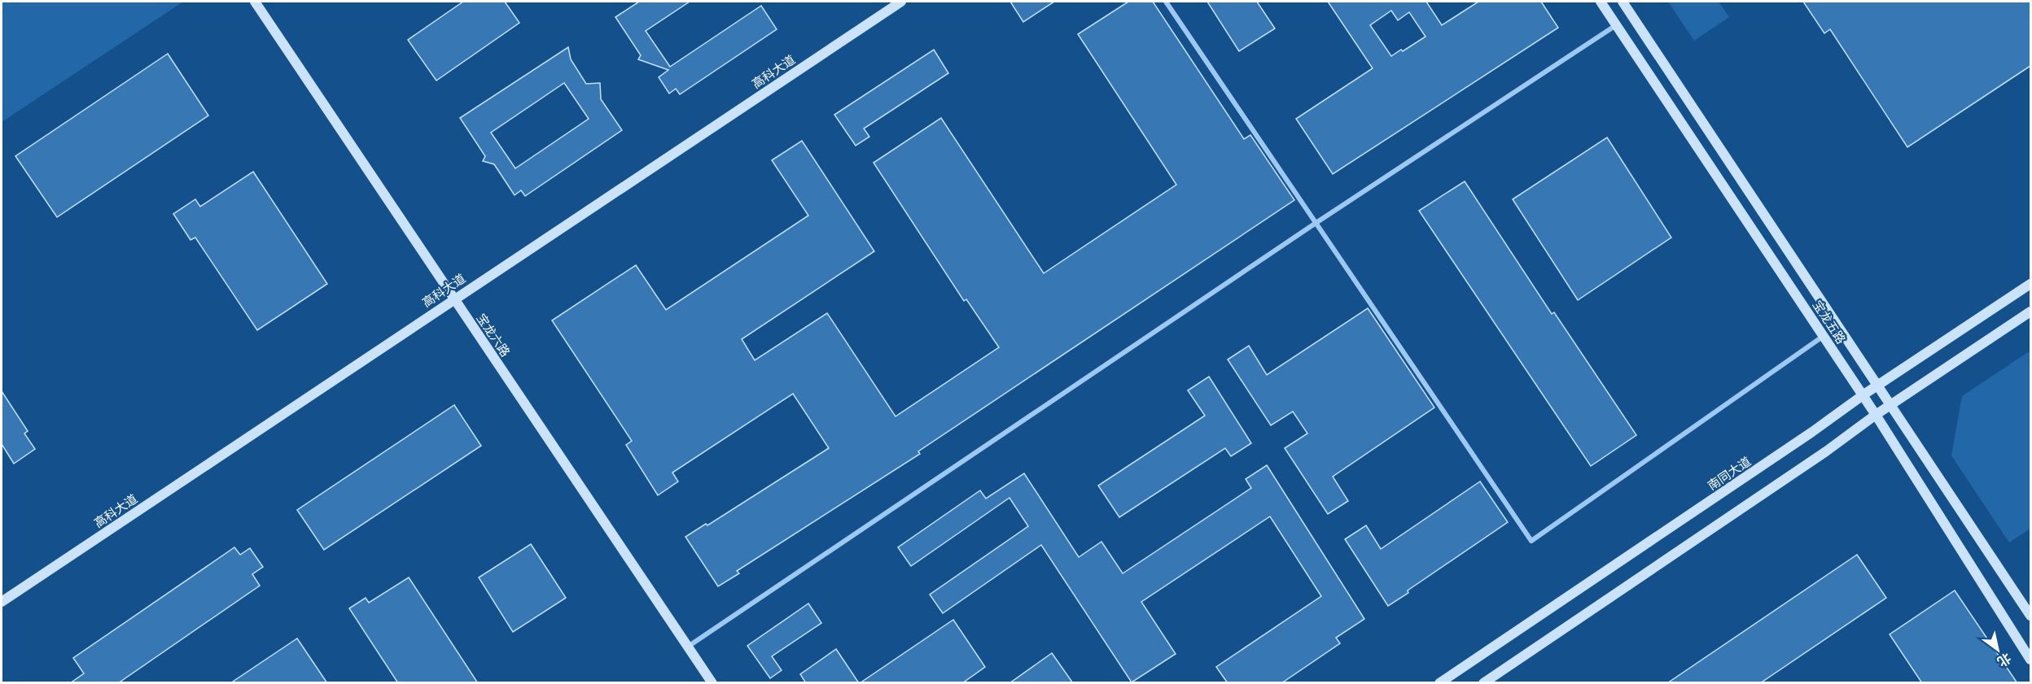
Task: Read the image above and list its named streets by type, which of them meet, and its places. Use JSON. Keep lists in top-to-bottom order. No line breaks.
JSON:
{"streets":{"street":["高科大道","宝龙五路","宝龙六路","南同大道"]},"crossings":[["高科大道","宝龙六路"],["宝龙五路","南同大道"]],"north":"bottom right"}
